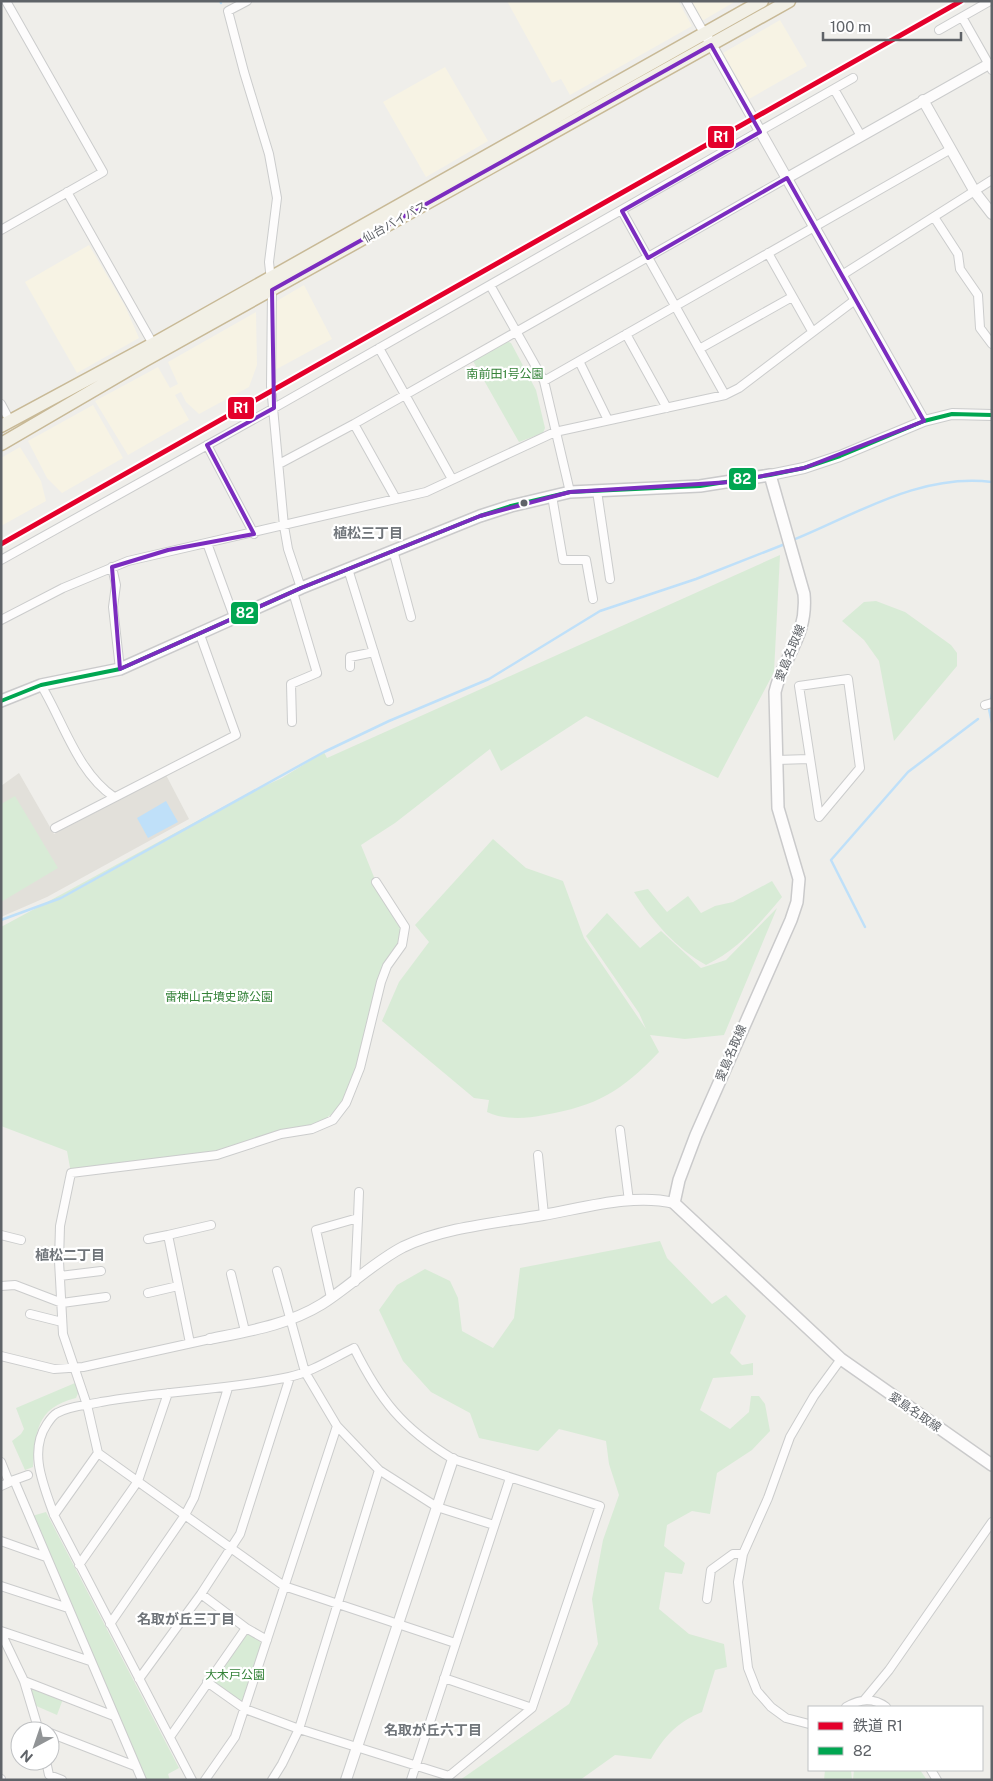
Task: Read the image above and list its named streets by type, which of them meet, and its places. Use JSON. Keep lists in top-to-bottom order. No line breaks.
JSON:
{"streets":{"highway":["仙台バイパス"],"main road":["愛島名取線"]},"districts":["植松三丁目","植松二丁目","名取が丘三丁目","名取が丘六丁目"],"parks":["南前田1号公園","雷神山古墳史跡公園","大木戸公園"],"lines":["rail line R1","transit line 82"],"legend":["鉄道 R1","82"],"scale_bar":"100 m","north":"bottom left"}
